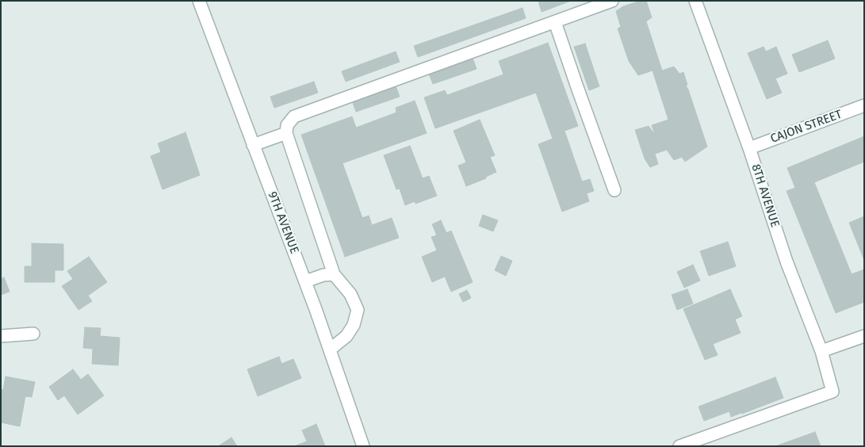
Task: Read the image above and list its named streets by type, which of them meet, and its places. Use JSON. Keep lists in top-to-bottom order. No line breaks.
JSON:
{"streets":{"street":["CAJON STREET","8TH AVENUE","9TH AVENUE"]},"crossings":[["CAJON STREET","8TH AVENUE"]]}
